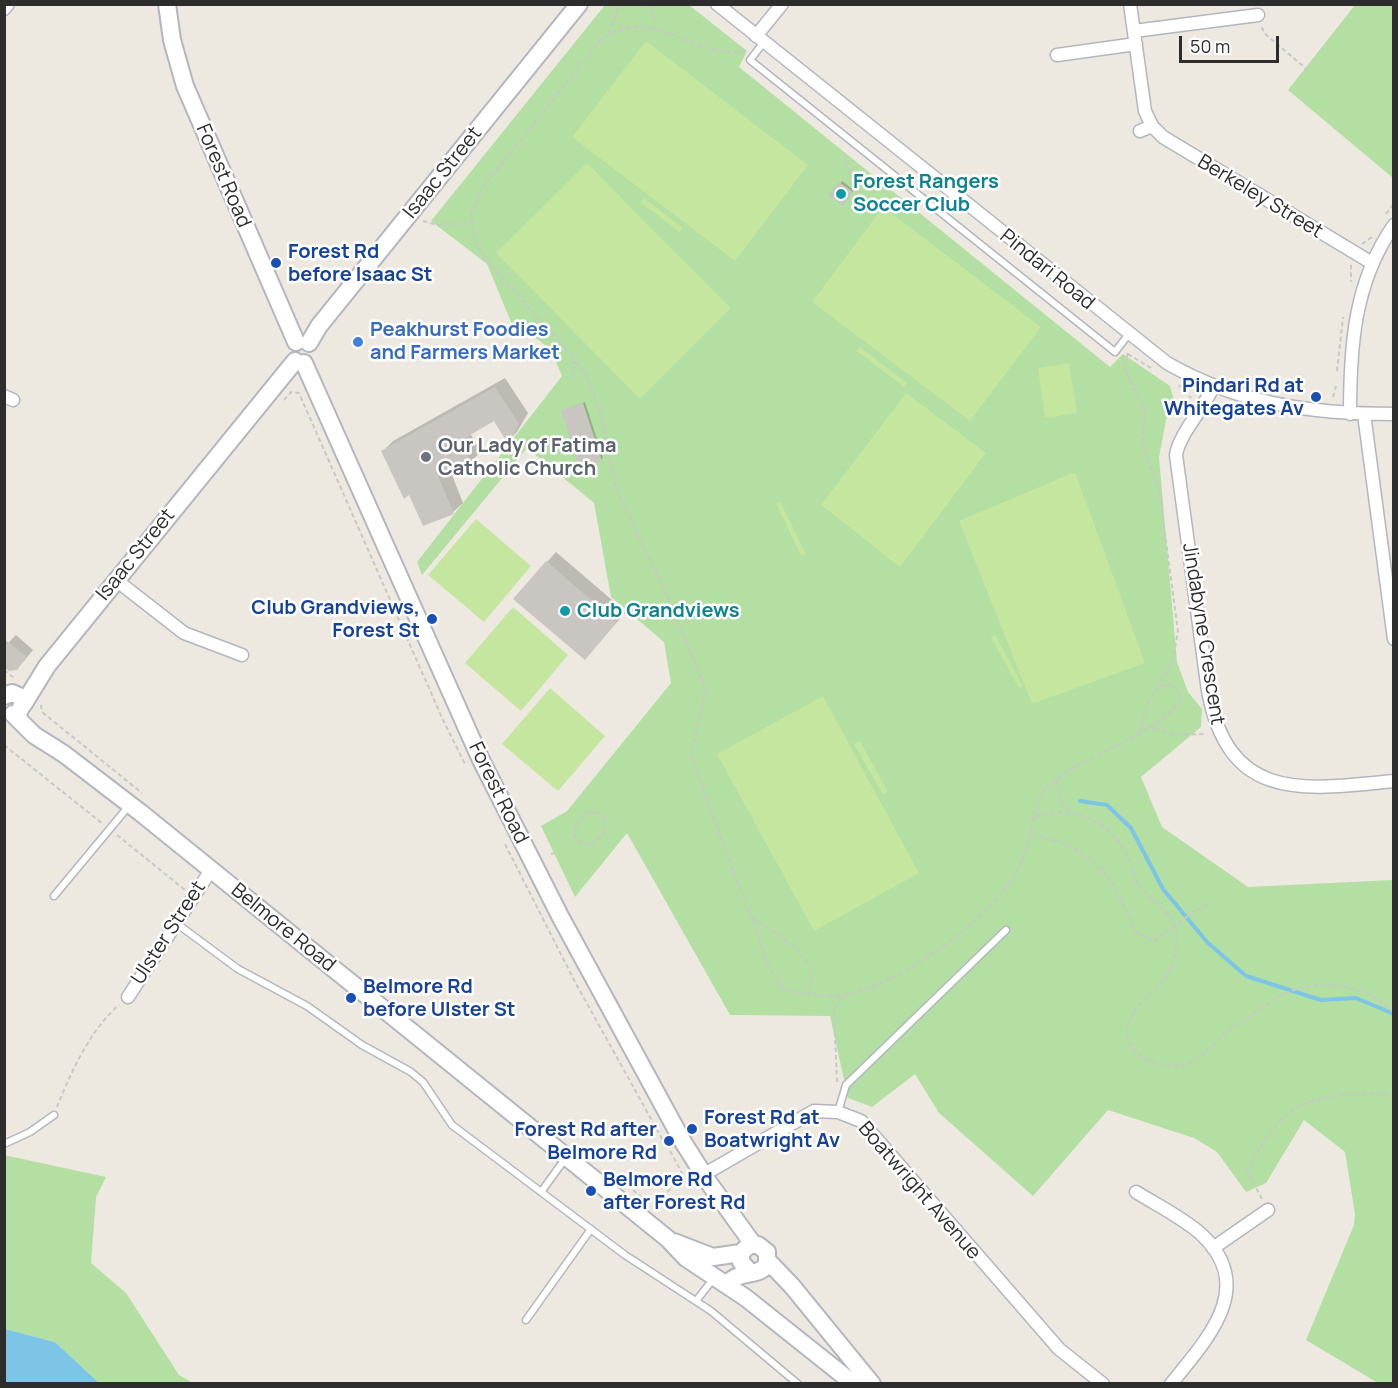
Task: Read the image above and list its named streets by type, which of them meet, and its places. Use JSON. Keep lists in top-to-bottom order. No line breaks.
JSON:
{"streets":{"street":["Isaac Street","Forest Road","Berkeley Street","Pindari Road","Jindabyne Crescent","Belmore Road","Ulster Street","Boatwright Avenue"]},"crossings":[["Isaac Street","Forest Road"],["Isaac Street","Belmore Road"],["Forest Road","Belmore Road"],["Forest Road","Boatwright Avenue"],["Pindari Road","Jindabyne Crescent"],["Belmore Road","Ulster Street"]],"places":["Forest Rangers Soccer Club","Forest Rd before Isaac St","Peakhurst Foodies and Farmers Market","Pindari Rd at Whitegates Av","Our Lady of Fatima Catholic Church","Club Grandviews","Club Grandviews, Forest St","Belmore Rd before Ulster St","Forest Rd at Boatwright Av","Forest Rd after Belmore Rd","Belmore Rd after Forest Rd"],"scale_bar":"50 m"}
